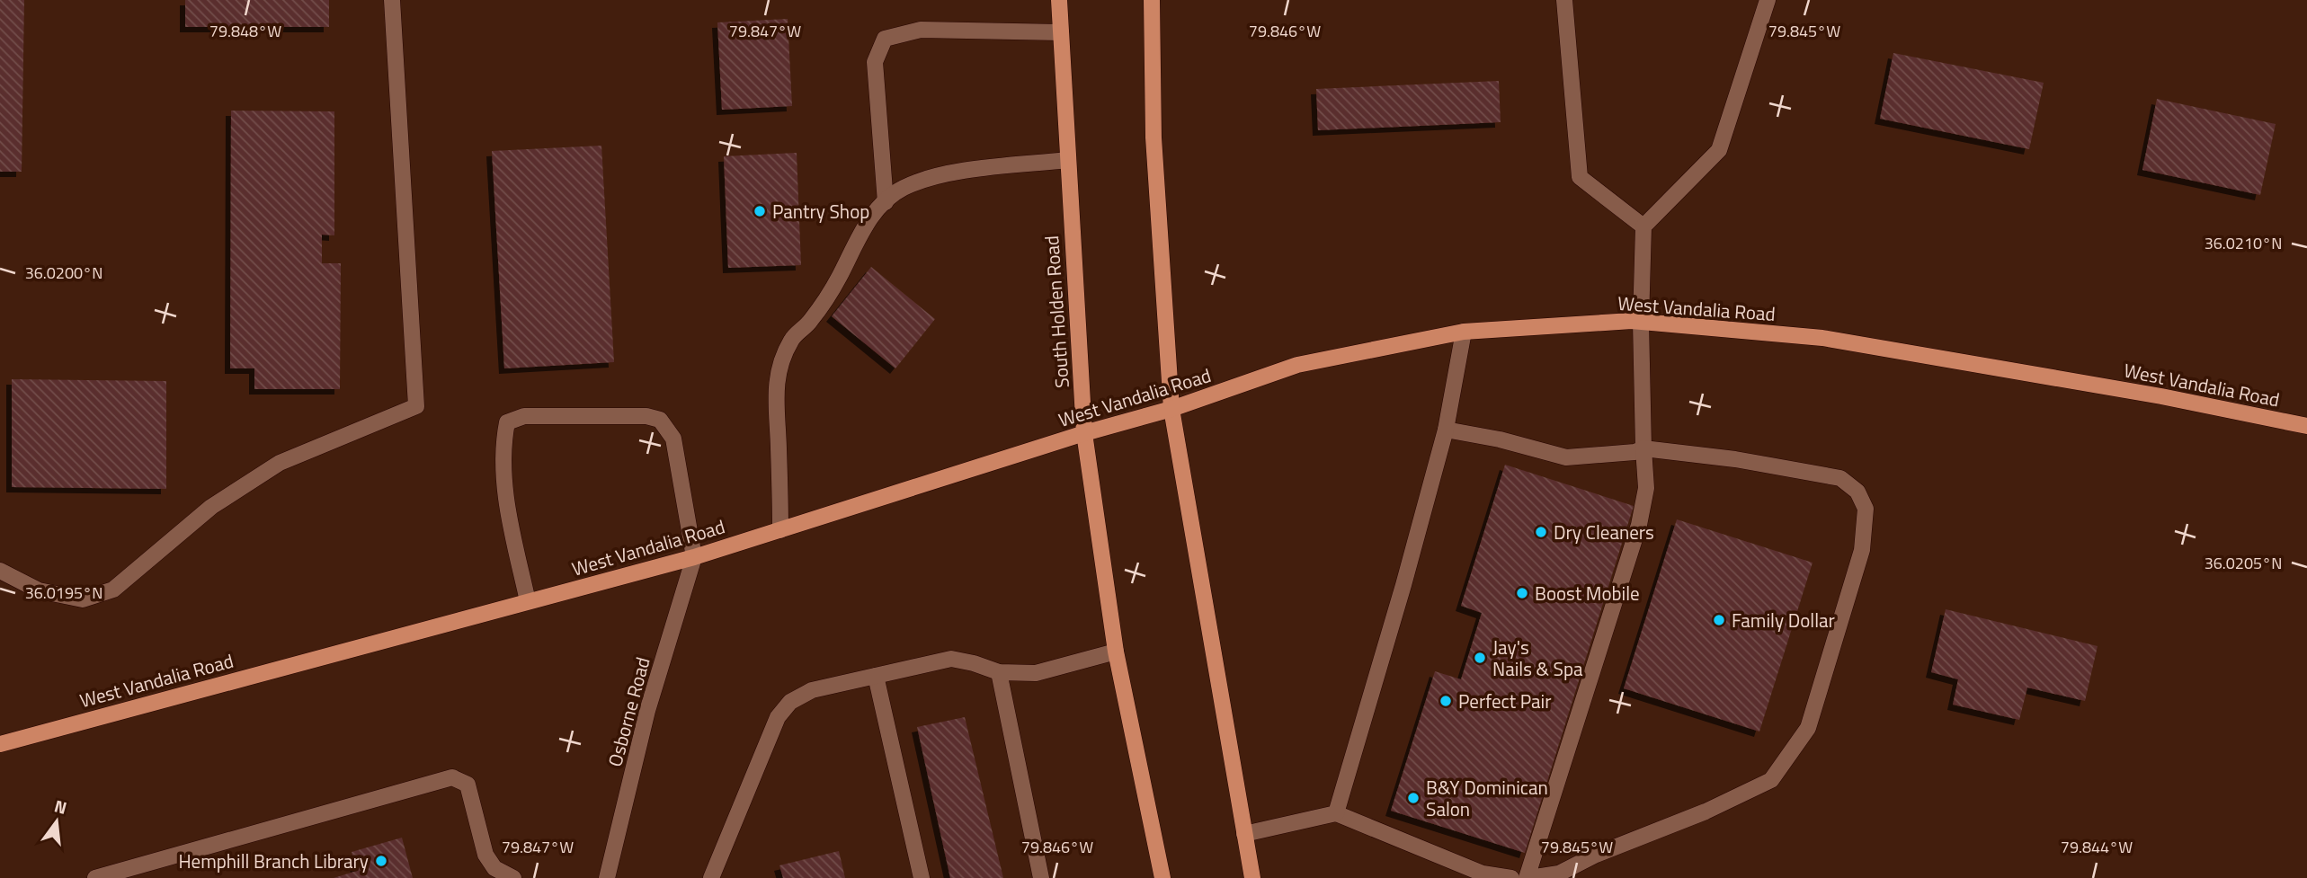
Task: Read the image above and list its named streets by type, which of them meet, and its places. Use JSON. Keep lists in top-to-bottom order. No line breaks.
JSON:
{"streets":{"main road":["West Vandalia Road","South Holden Road"],"street":["Osborne Road"]},"crossings":[["West Vandalia Road","South Holden Road"],["West Vandalia Road","Osborne Road"]],"places":["Pantry Shop","Dry Cleaners","Boost Mobile","Family Dollar","Jay's Nails & Spa","Perfect Pair","B&Y Dominican Salon","Hemphill Branch Library"],"north":"top","coordinates":["79.848°W","79.847°W","79.846°W","79.845°W","36.0210°N","36.0200°N","36.0205°N","36.0195°N","79.844°W"]}
